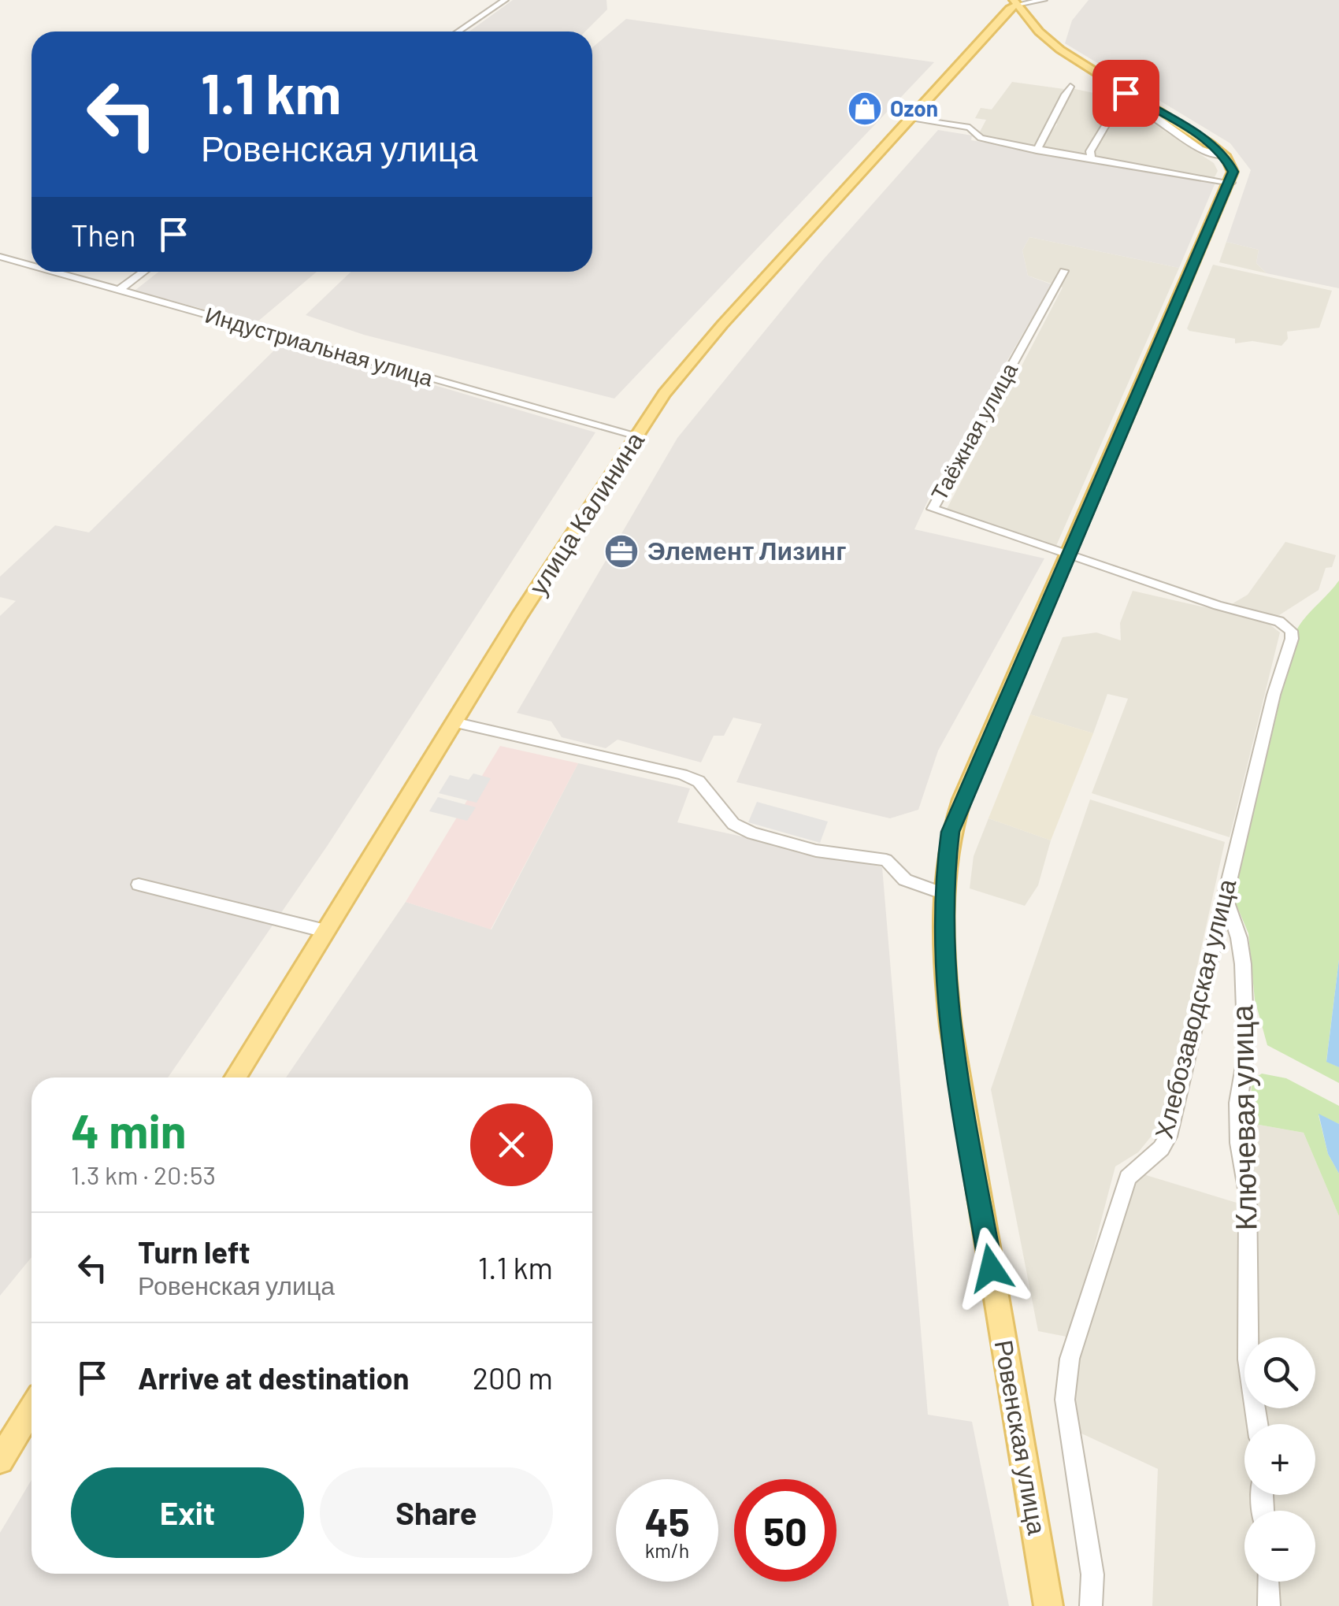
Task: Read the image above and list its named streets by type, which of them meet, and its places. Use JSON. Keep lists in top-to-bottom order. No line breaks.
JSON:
{"streets":{"main road":["улица Калинина","Ровенская улица"],"street":["Индустриальная улица","Таёжная улица","Хлебозаводская улица","Ключевая улица"]},"crossings":[["Индустриальная улица","улица Калинина"],["Таёжная улица","Хлебозаводская улица"],["Таёжная улица","Ровенская улица"],["Хлебозаводская улица","Ключевая улица"],["Хлебозаводская улица","Ровенская улица"]],"places":{"shop":["Ozon"],"office":["Элемент Лизинг"]},"page":{"turn":["1.1 km","Ровенская улица"],"then":"Then","heading":["4 min","1.3 km · 20:53"],"list":[{"name":"Turn left","note":"Ровенская улица","value":"1.1 km"},{"name":"Arrive at destination","value":"200 m"}],"map_buttons":["+","−"],"buttons":["Exit","Share"],"speed":"45 km/h","limit":"50"}}
